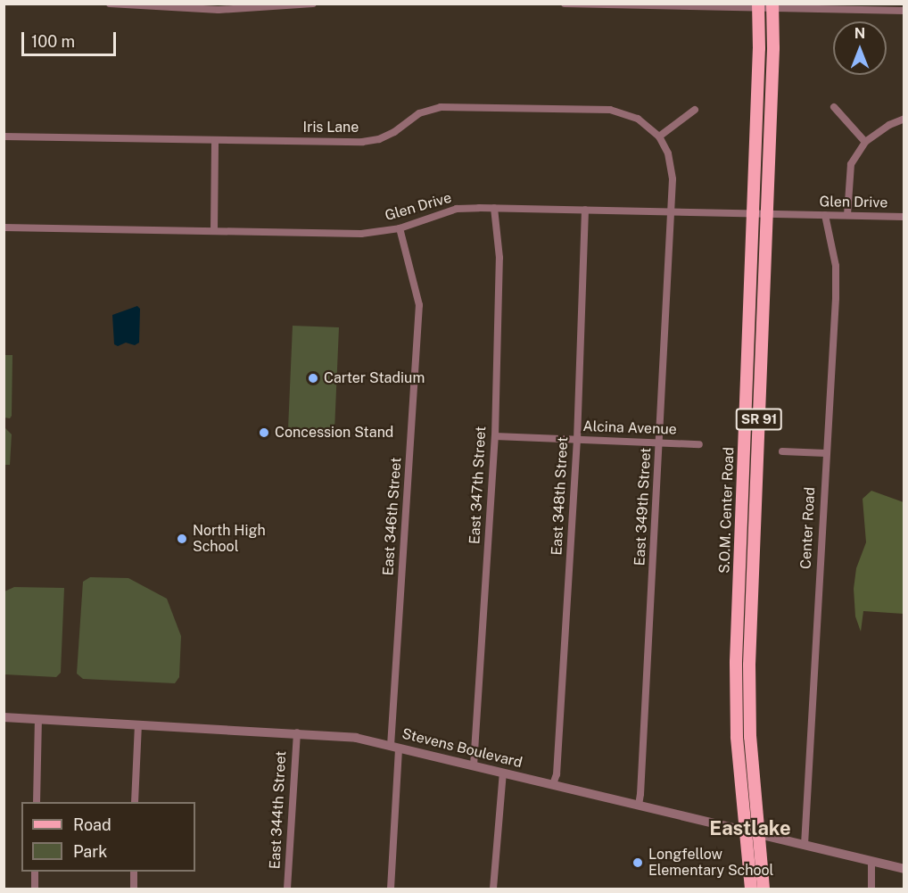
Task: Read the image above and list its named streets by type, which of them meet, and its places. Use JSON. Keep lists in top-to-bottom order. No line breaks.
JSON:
{"streets":{"main road":["SR 91","S.O.M. Center Road"],"street":["Iris Lane","Glen Drive","Alcina Avenue","East 347th Street","East 348th Street","East 349th Street","East 346th Street","Center Road","Stevens Boulevard","East 344th Street"]},"crossings":[["Iris Lane","Glen Drive"],["Iris Lane","East 349th Street"],["Glen Drive","East 347th Street"],["Glen Drive","East 348th Street"],["Glen Drive","East 349th Street"],["Glen Drive","S.O.M. Center Road"],["Glen Drive","East 346th Street"],["Glen Drive","Center Road"],["Alcina Avenue","East 347th Street"],["Alcina Avenue","East 348th Street"],["Alcina Avenue","East 349th Street"],["East 347th Street","Stevens Boulevard"],["East 348th Street","Stevens Boulevard"],["East 349th Street","Stevens Boulevard"],["S.O.M. Center Road","Stevens Boulevard"],["East 346th Street","Stevens Boulevard"],["Center Road","Stevens Boulevard"],["Stevens Boulevard","East 344th Street"]],"districts":["Eastlake"],"places":["Carter Stadium","Concession Stand","North High School","Longfellow Elementary School"],"legend":["Road","Park"],"scale_bar":"100 m","north":"top"}
